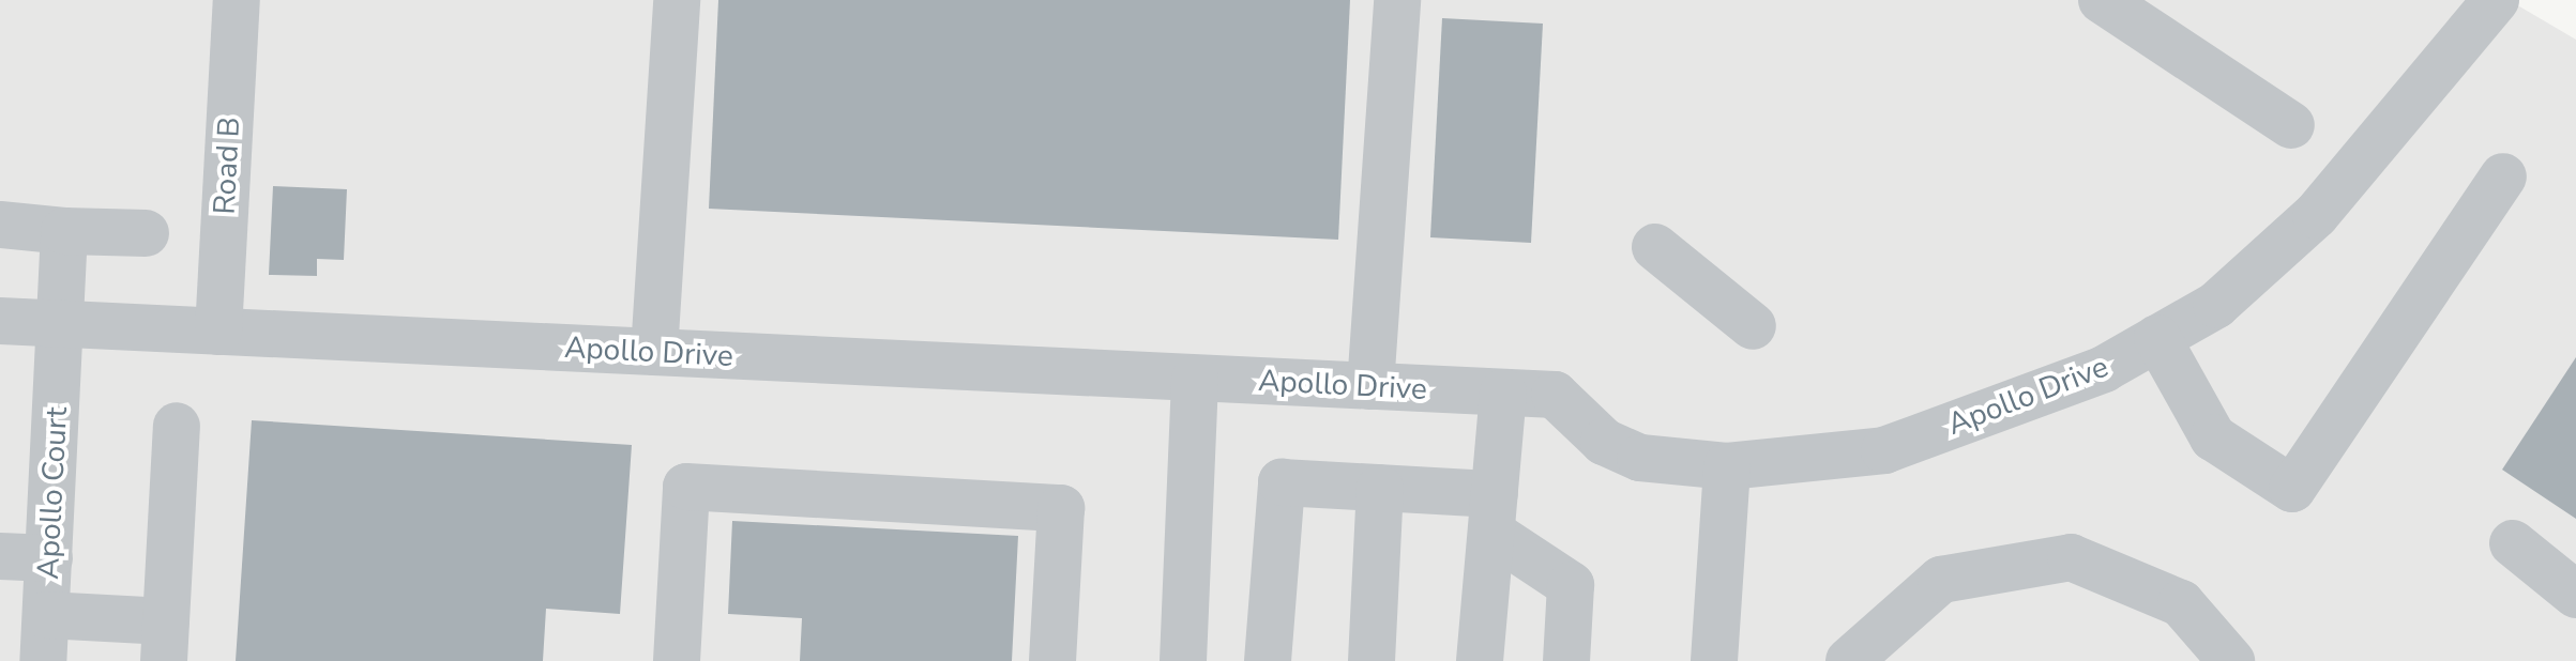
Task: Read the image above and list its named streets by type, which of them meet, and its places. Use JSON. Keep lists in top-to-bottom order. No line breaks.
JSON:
{"streets":{"street":["Road B","Apollo Drive","Apollo Court"]},"crossings":[["Road B","Apollo Drive"],["Apollo Drive","Apollo Court"]]}
